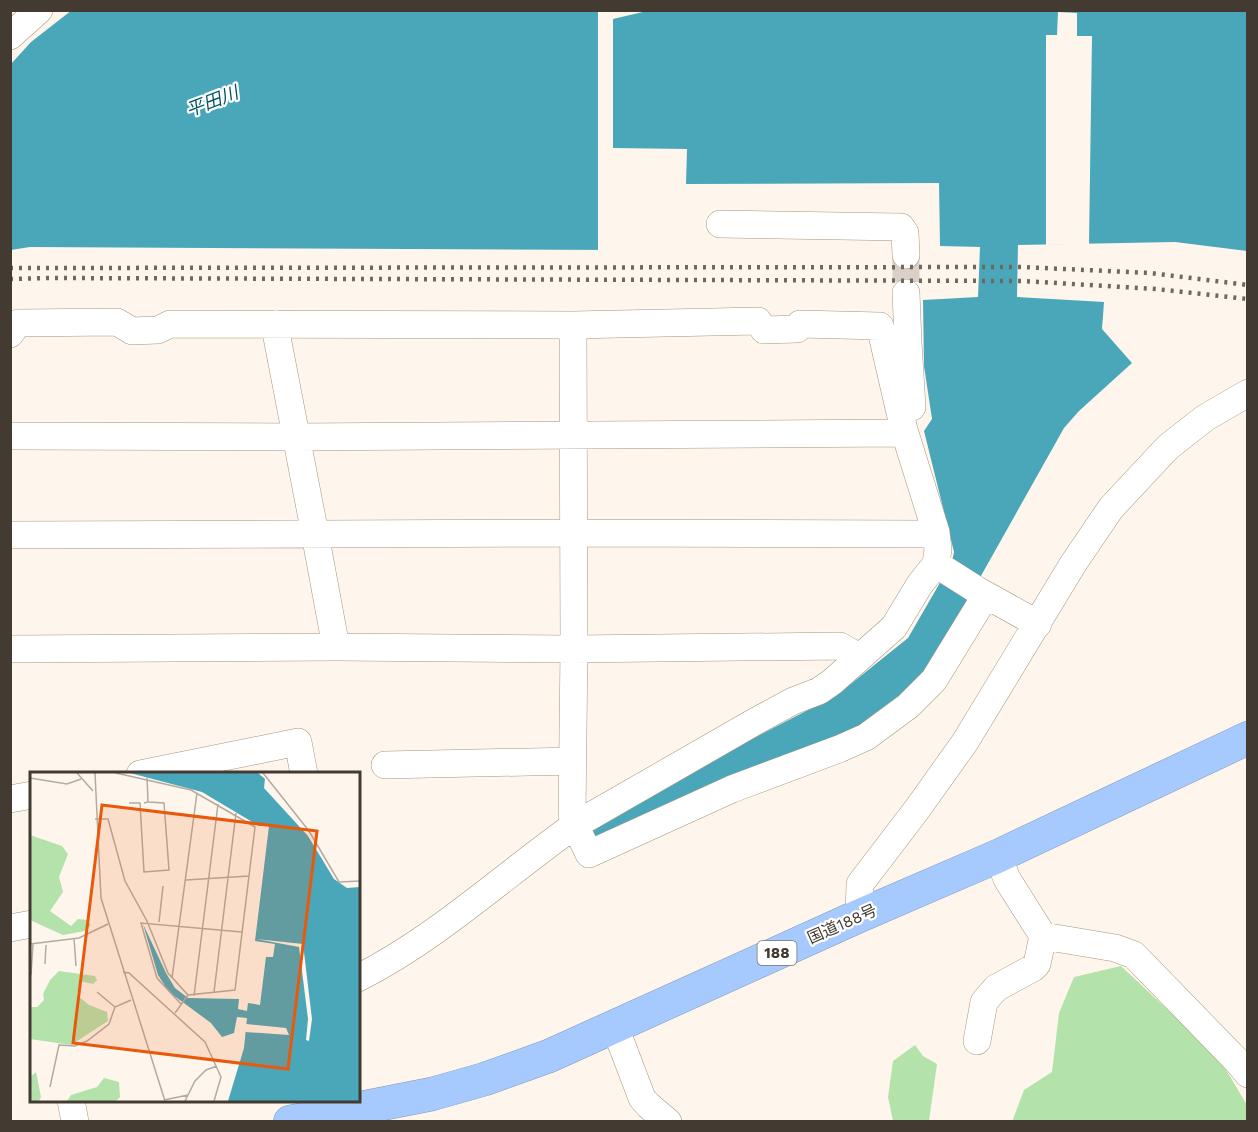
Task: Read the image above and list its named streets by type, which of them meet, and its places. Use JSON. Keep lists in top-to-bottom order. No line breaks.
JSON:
{"streets":{"highway":["国道188号","188"]},"water":["平田川"]}
